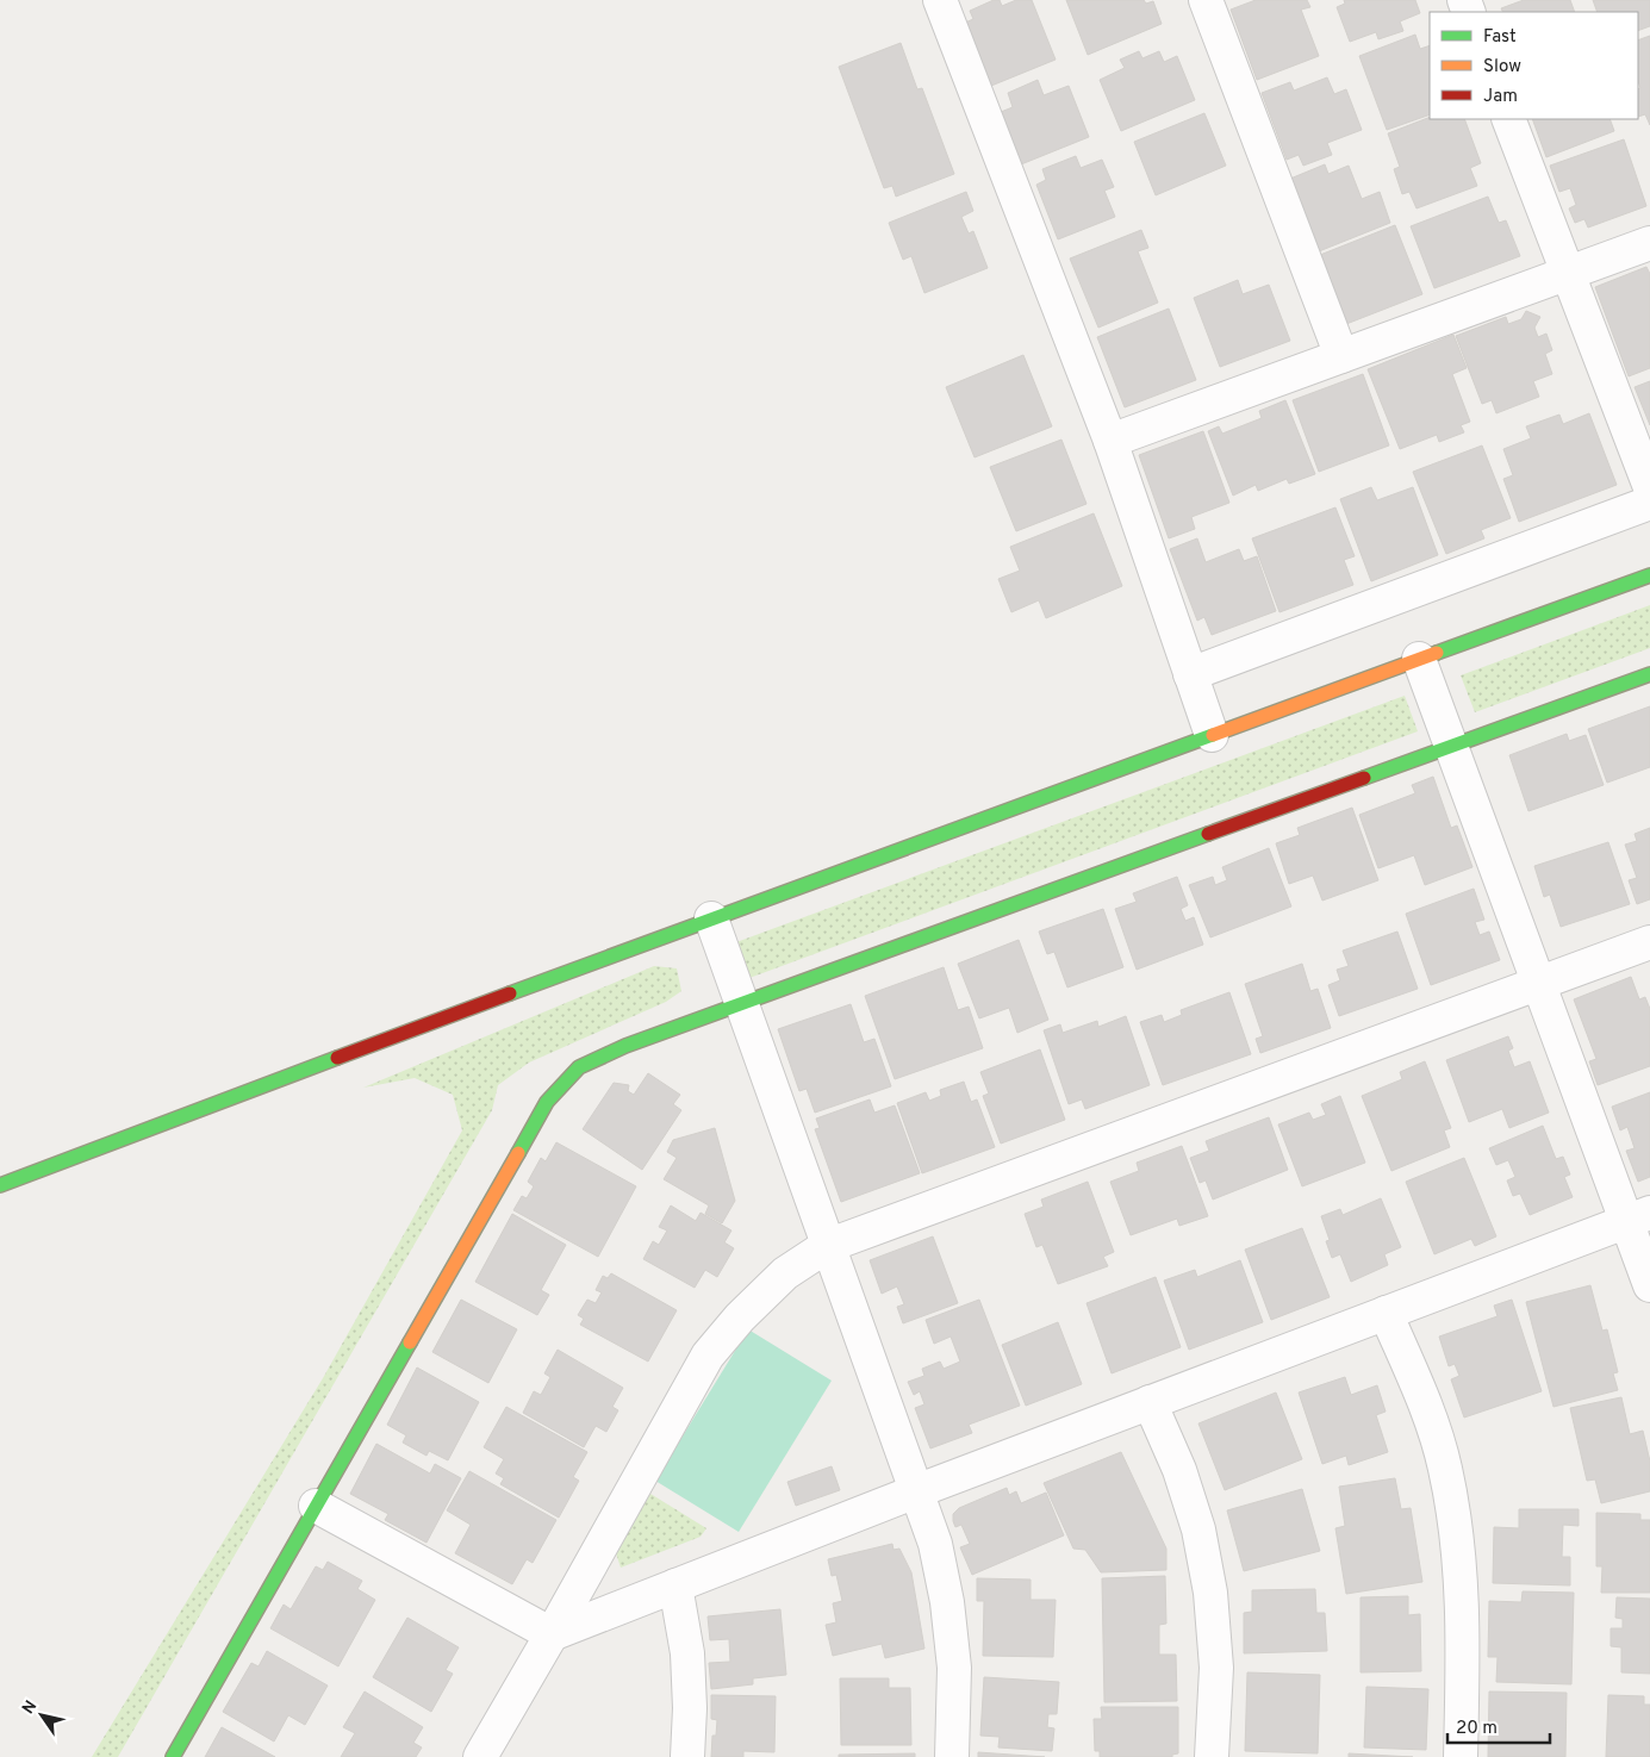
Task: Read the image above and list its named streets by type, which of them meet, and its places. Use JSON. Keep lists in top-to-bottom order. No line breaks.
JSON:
{"legend":["Fast","Slow","Jam"],"scale_bar":"20 m","north":"top left"}
